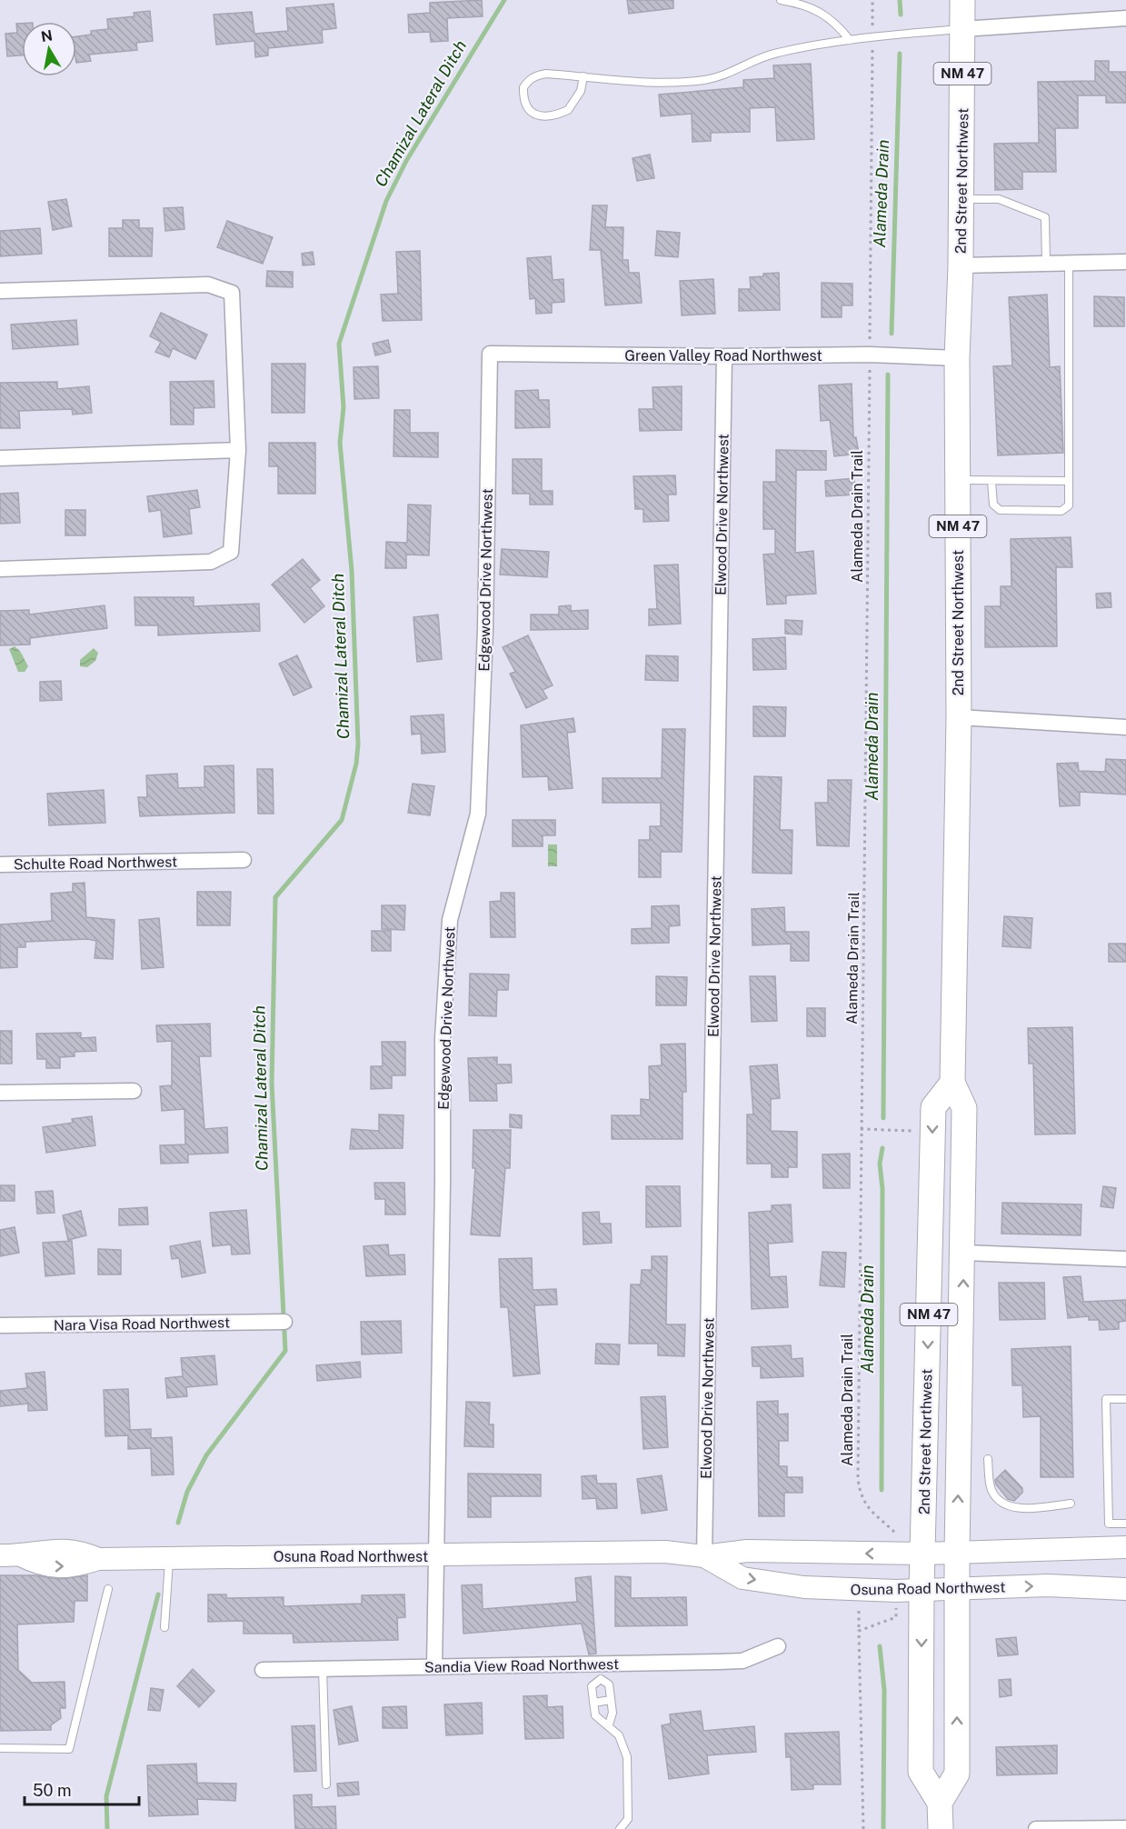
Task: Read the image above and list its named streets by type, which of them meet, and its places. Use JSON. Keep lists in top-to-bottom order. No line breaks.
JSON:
{"streets":{"main road":["NM 47","2nd Street Northwest","Osuna Road Northwest"],"street":["Green Valley Road Northwest","Elwood Drive Northwest","Edgewood Drive Northwest","Schulte Road Northwest","Nara Visa Road Northwest","Sandia View Road Northwest"],"path":["Alameda Drain Trail"]},"crossings":[["2nd Street Northwest","Green Valley Road Northwest"],["2nd Street Northwest","Osuna Road Northwest"],["Green Valley Road Northwest","Elwood Drive Northwest"],["Green Valley Road Northwest","Edgewood Drive Northwest"],["Elwood Drive Northwest","Osuna Road Northwest"],["Edgewood Drive Northwest","Osuna Road Northwest"],["Edgewood Drive Northwest","Sandia View Road Northwest"]],"water":["Chamizal Lateral Ditch","Alameda Drain"],"scale_bar":"50 m","north":"top"}
